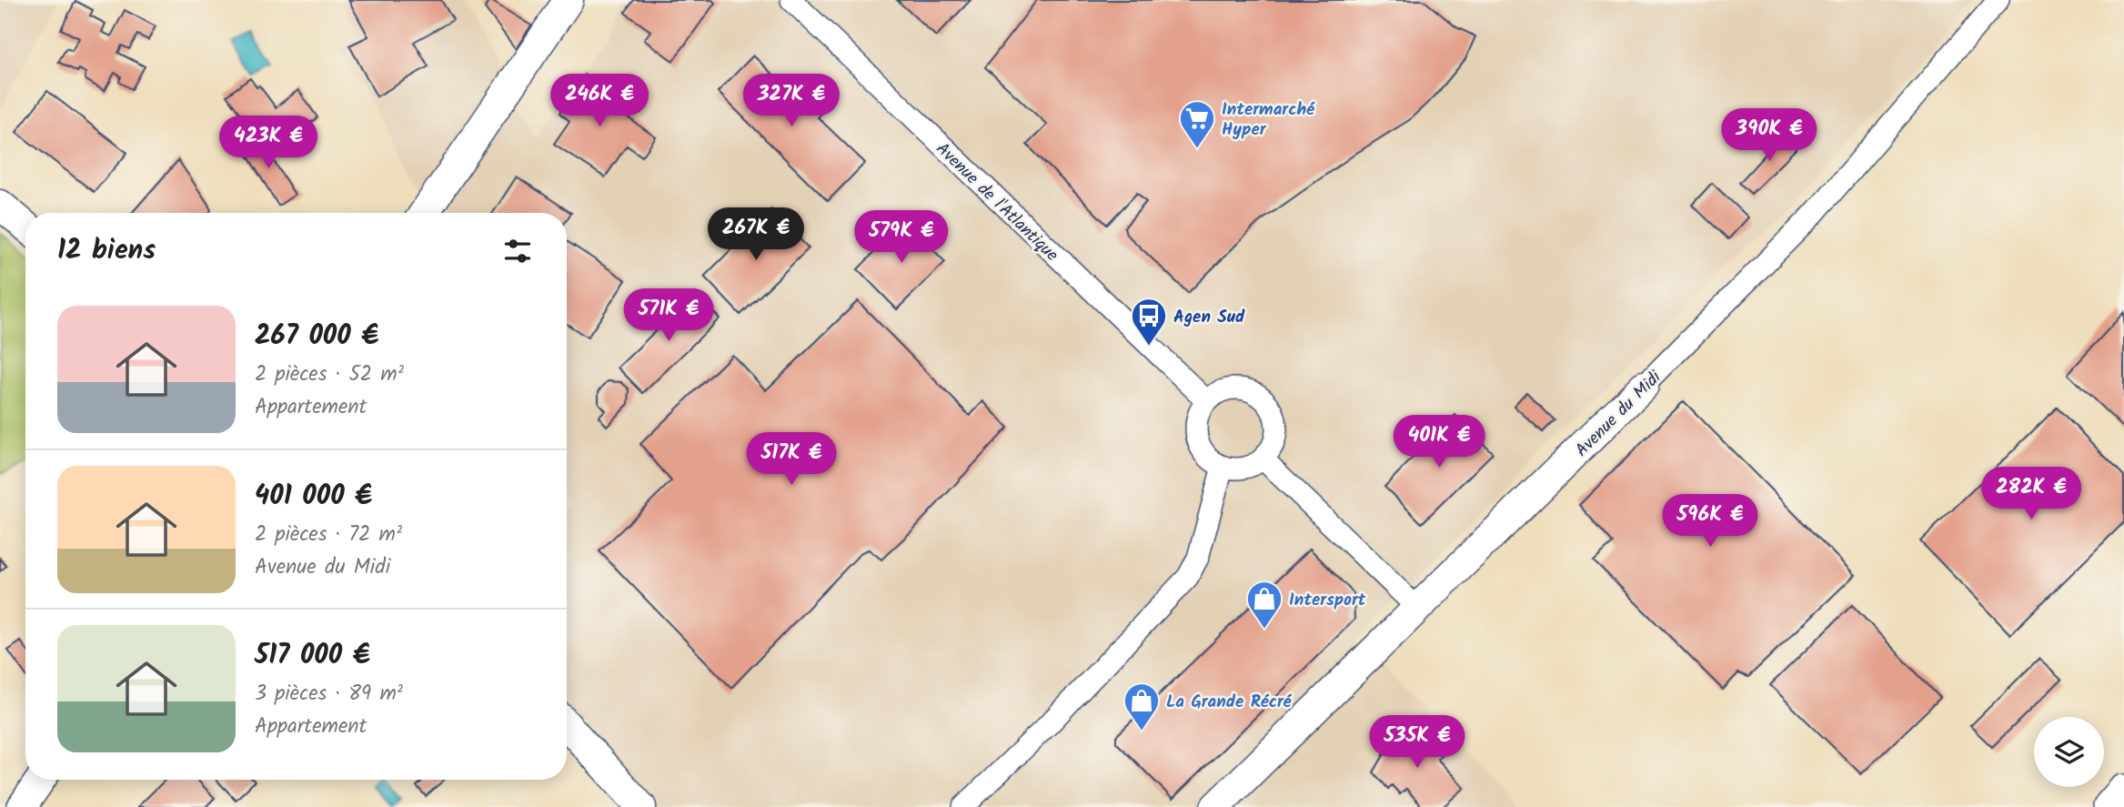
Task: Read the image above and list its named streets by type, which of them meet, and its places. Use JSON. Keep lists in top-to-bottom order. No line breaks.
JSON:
{"streets":{"street":["Avenue de l'Atlantique","Avenue du Midi"]},"places":{"supermarket":["Intermarché Hyper"],"bus stop":["Agen Sud"],"shop":["Intersport","La Grande Récré"]},"page":{"price":["246K €","327K €","390K €","423K €","267K €","579K €","571K €","401K €","517K €","282K €","596K €","535K €"],"heading":"12 biens","list":[{"name":"267 000 €","note":"2 pièces · 52 m² · Appartement"},{"name":"401 000 €","note":"2 pièces · 72 m² · Avenue du Midi"},{"name":"517 000 €","note":"3 pièces · 89 m² · Appartement"}]}}
